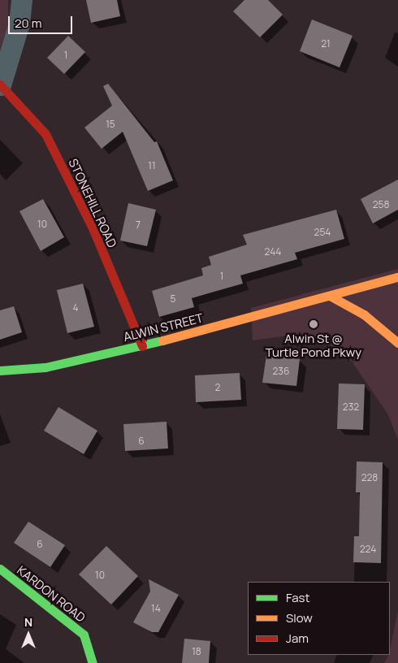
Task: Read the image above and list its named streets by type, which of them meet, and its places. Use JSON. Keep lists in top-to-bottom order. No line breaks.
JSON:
{"streets":{"street":["STONEHILL ROAD","ALWIN STREET","KARDON ROAD"]},"crossings":[["STONEHILL ROAD","ALWIN STREET"]],"places":["Alwin St @ Turtle Pond Pkwy"],"house_numbers":["21","1","15","11","258","10","7","254","244","1","5","4","236","2","232","6","228","6","224","10","14","18"],"legend":["Fast","Slow","Jam"],"scale_bar":"20 m","north":"top"}
